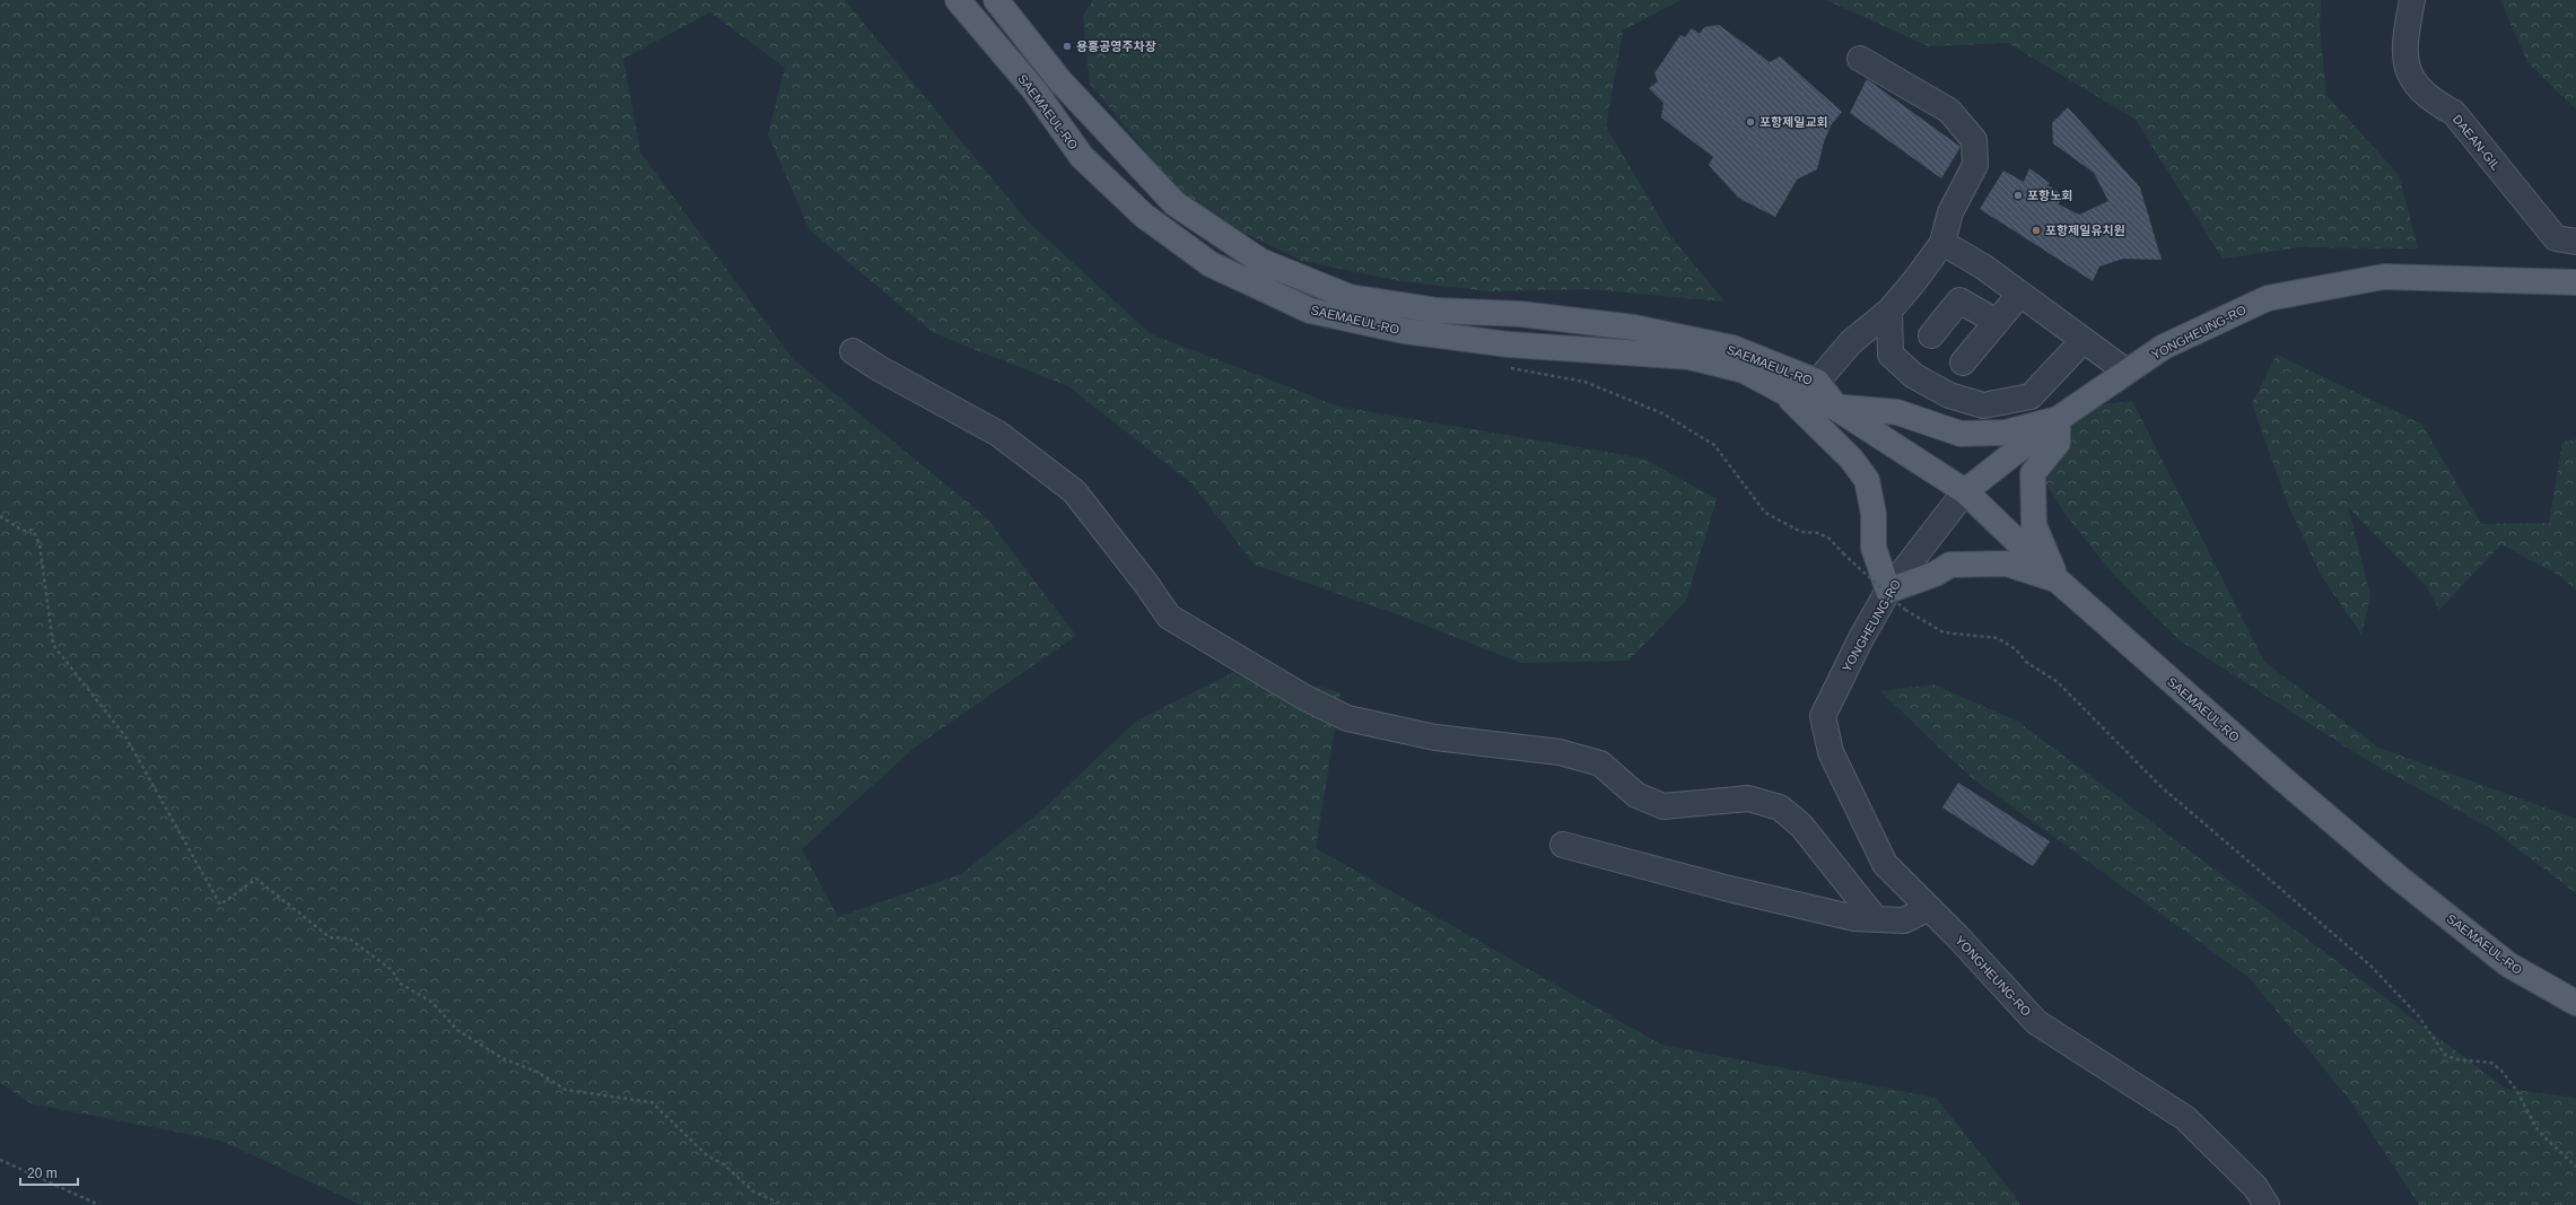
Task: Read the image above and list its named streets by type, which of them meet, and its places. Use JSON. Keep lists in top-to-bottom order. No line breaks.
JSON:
{"streets":{"main road":["SAEMAEUL-RO","YONGHEUNG-RO"],"street":["DAEAN-GIL"]},"crossings":[["SAEMAEUL-RO","YONGHEUNG-RO"]],"places":["용흥공영주차장","포항제일교회","포항노회","포항제일유치원"],"scale_bar":"20 m"}
